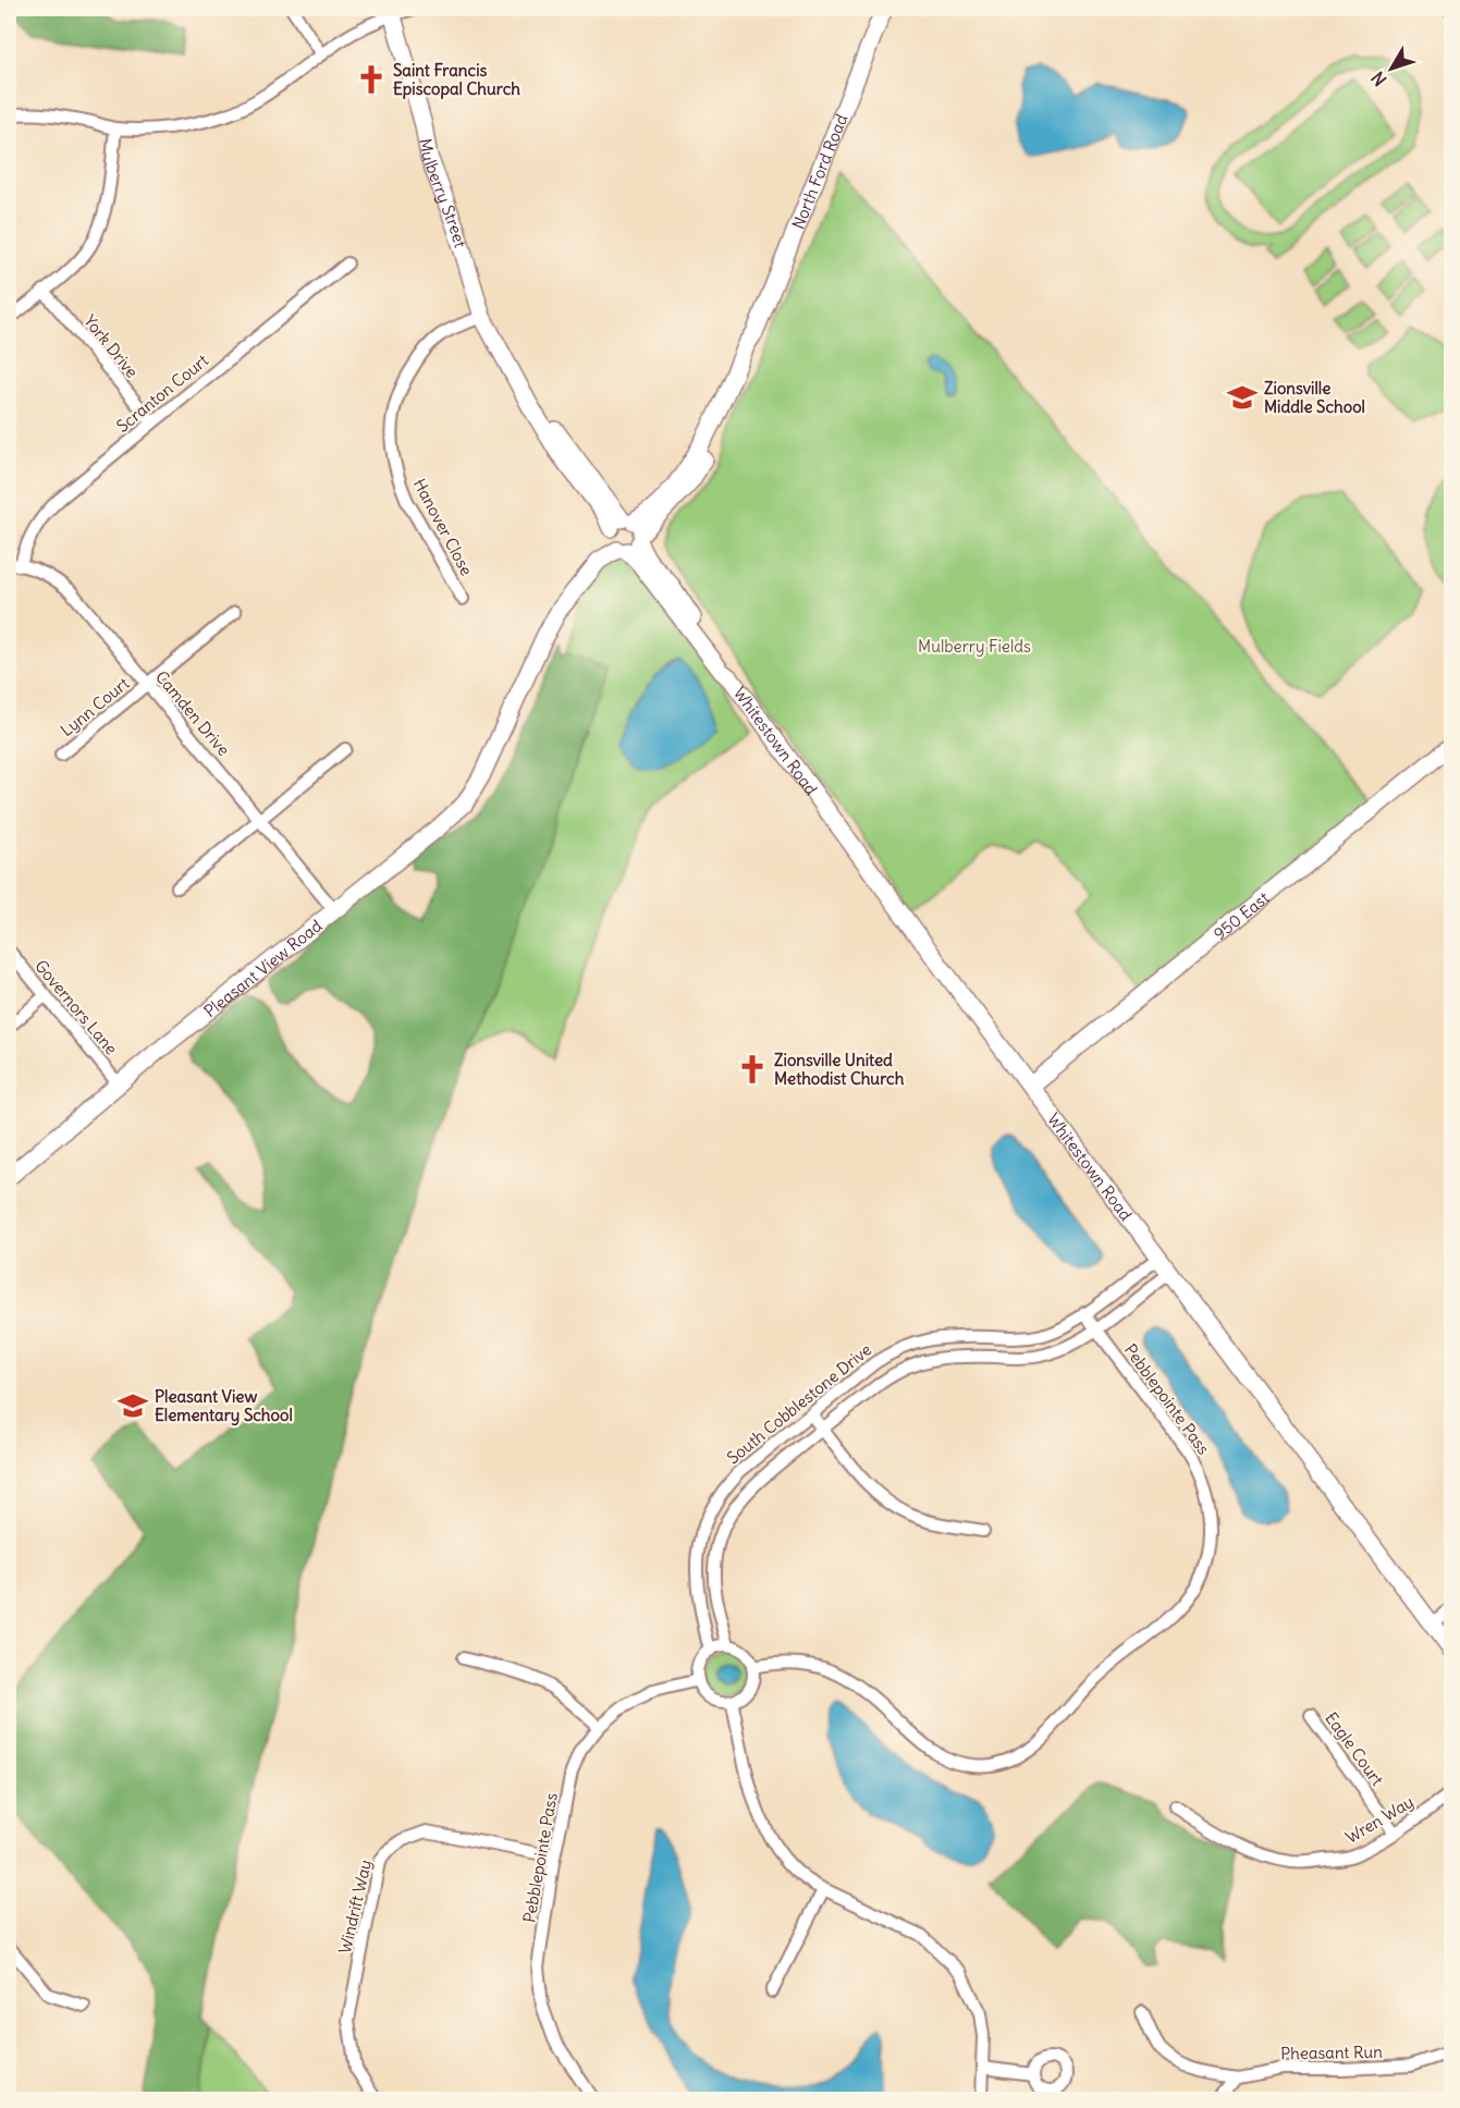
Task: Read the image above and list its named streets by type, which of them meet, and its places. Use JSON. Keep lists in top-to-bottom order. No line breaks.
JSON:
{"streets":{"street":["North Ford Road","Mulberry Street","York Drive","Scranton Court","Hanover Close","Lynn Court","Camden Drive","Whitestown Road","950 East","Pleasant View Road","Governors Lane","Pebblepointe Pass","South Cobblestone Drive","Eagle Court","Wren Way","Windrift Way","Pheasant Run"]},"crossings":[["North Ford Road","Mulberry Street"],["North Ford Road","Whitestown Road"],["North Ford Road","Pleasant View Road"],["Mulberry Street","Hanover Close"],["Mulberry Street","Whitestown Road"],["Mulberry Street","Pleasant View Road"],["York Drive","Scranton Court"],["Scranton Court","Camden Drive"],["Lynn Court","Camden Drive"],["Camden Drive","Pleasant View Road"],["Whitestown Road","950 East"],["Whitestown Road","Pleasant View Road"],["Whitestown Road","South Cobblestone Drive"],["Pleasant View Road","Governors Lane"],["Pebblepointe Pass","South Cobblestone Drive"],["Pebblepointe Pass","Windrift Way"],["Eagle Court","Wren Way"]],"parks":["Mulberry Fields"],"places":{"church":["Saint Francis Episcopal Church","Zionsville United Methodist Church"],"school or university":["Zionsville Middle School","Pleasant View Elementary School"]},"north":"bottom left"}
